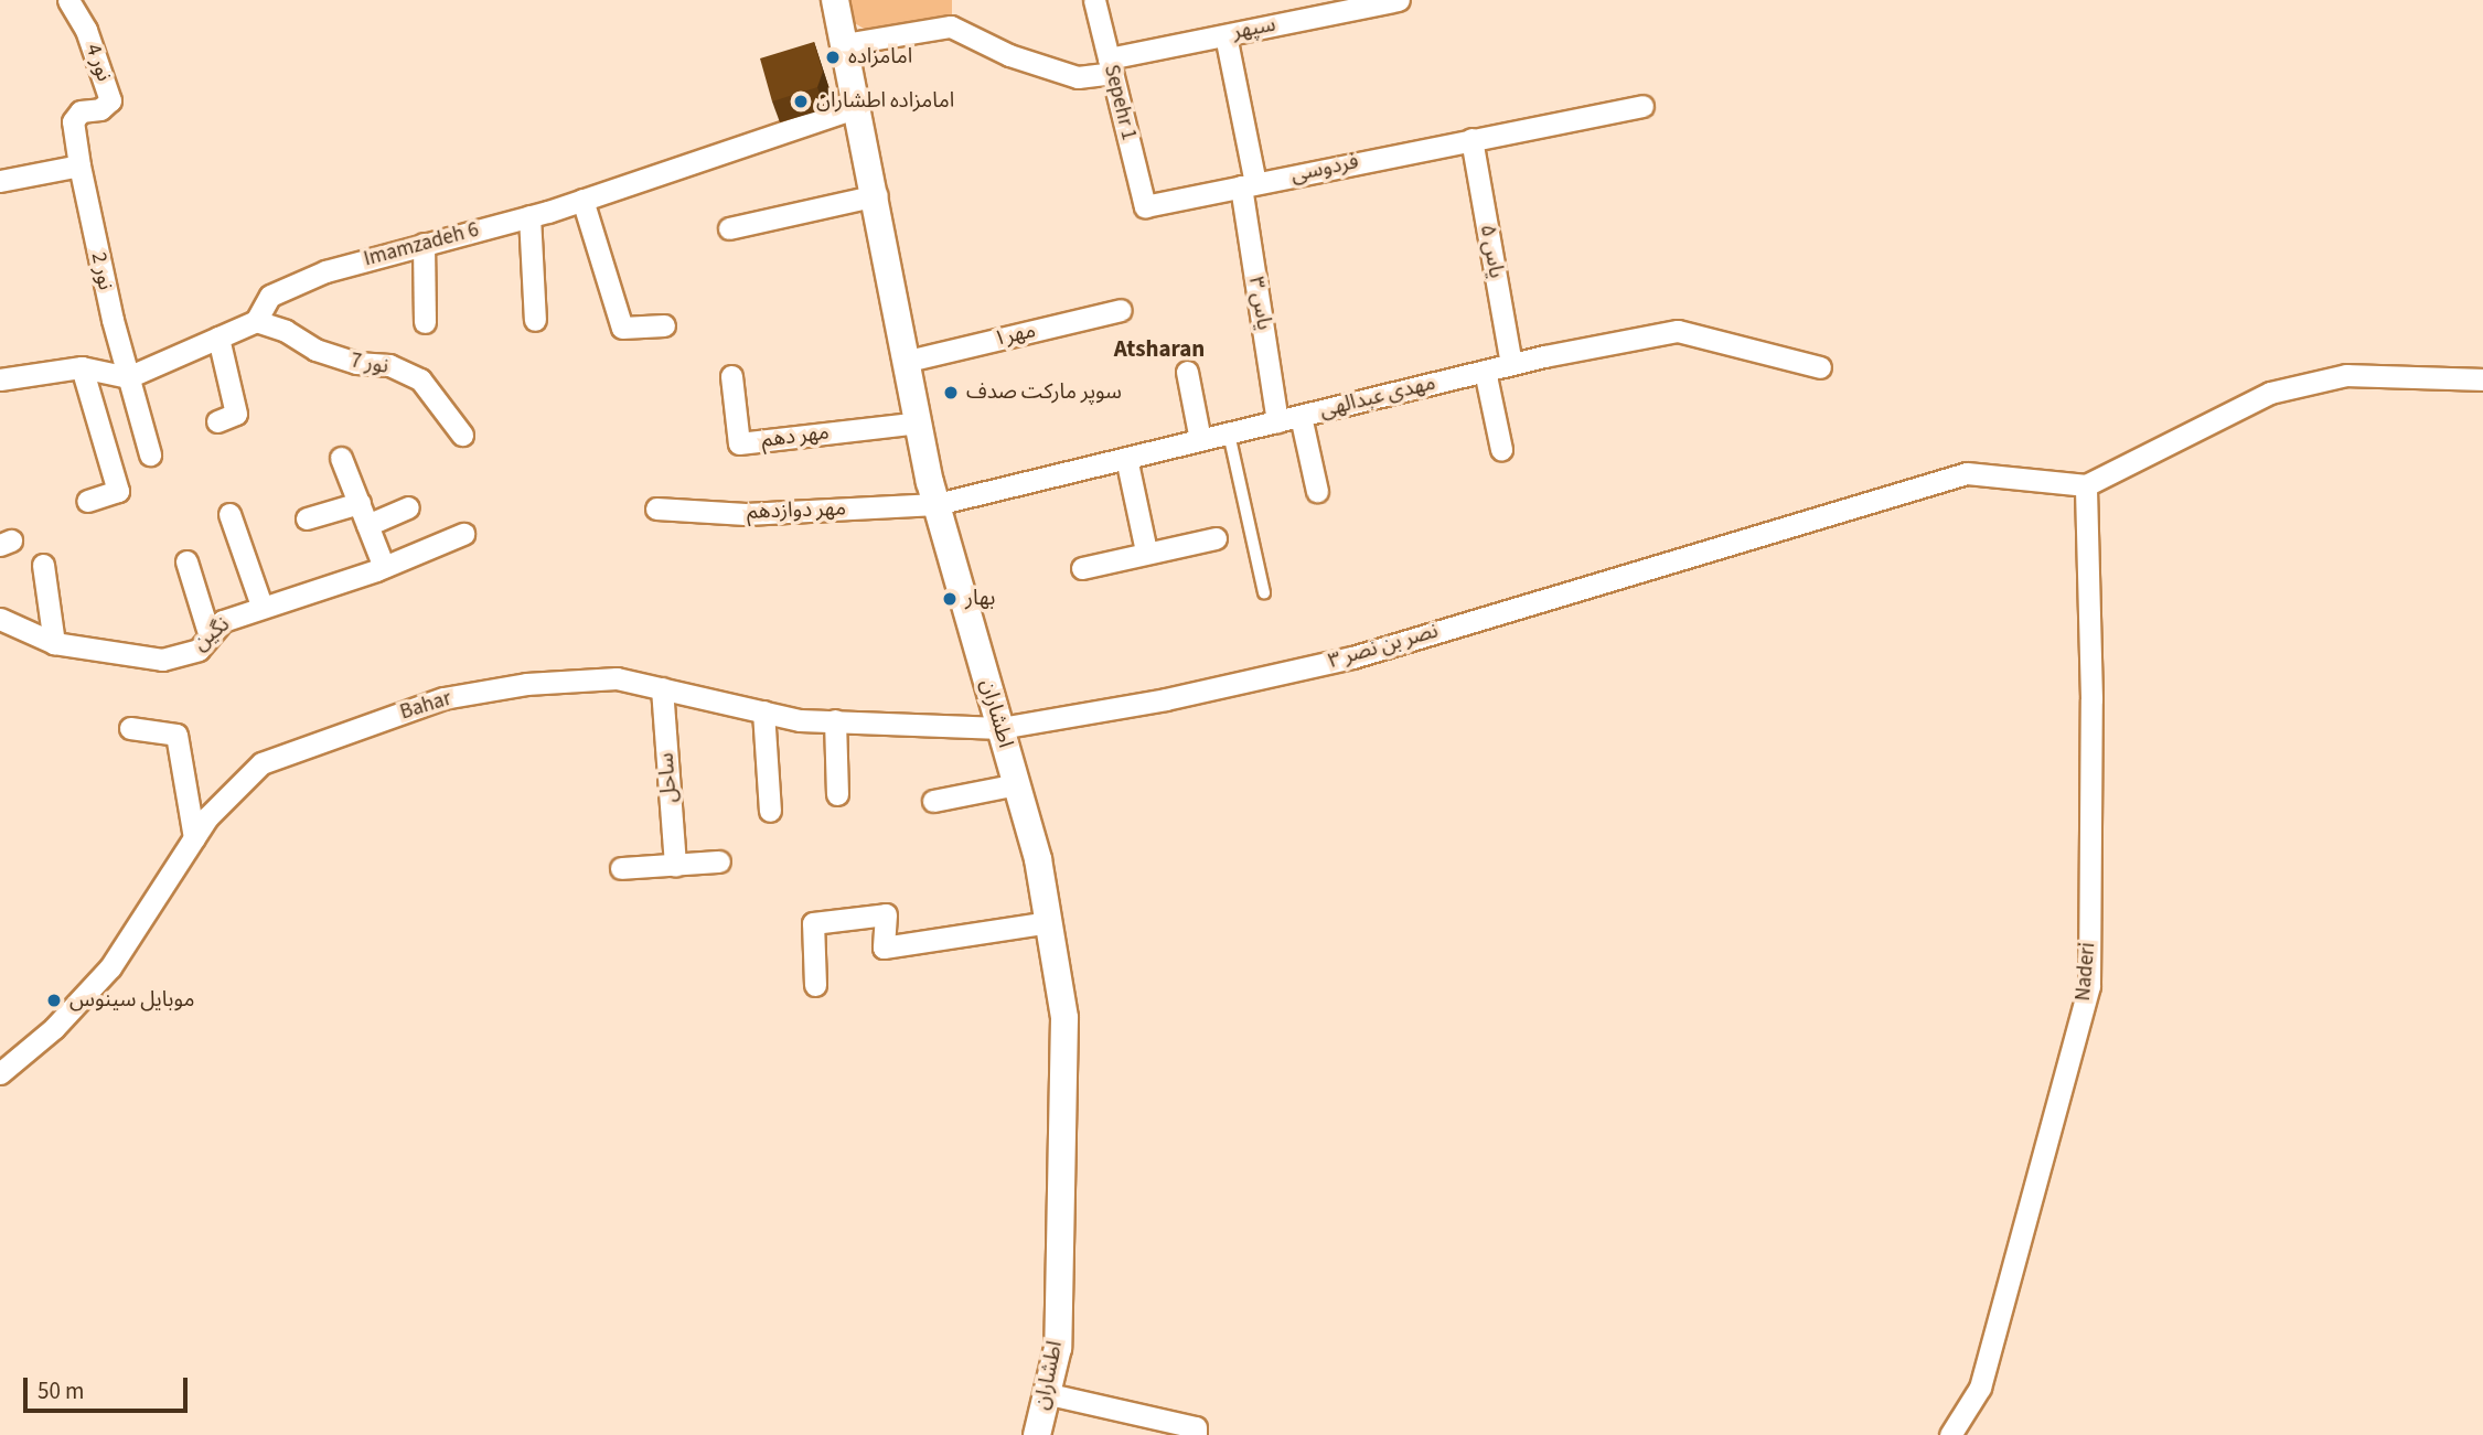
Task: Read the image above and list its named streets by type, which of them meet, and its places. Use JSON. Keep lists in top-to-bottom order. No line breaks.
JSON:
{"streets":{"street":["سپهر","نور 4","Sepehr 1","فردوسی","Imamzadeh 6","یاس ۵","نور 2","یاس ۳","مهر۱","نور 7","مهدی عبدالهی","مهر دهم","مهر دوازدهم","نگین","نصر بن نصر ۳","Bahar","اطشاران","ساحل","Naderi"]},"crossings":[["سپهر","Sepehr 1"],["سپهر","یاس ۳"],["سپهر","اطشاران"],["نور 4","نور 2"],["Sepehr 1","فردوسی"],["فردوسی","یاس ۵"],["فردوسی","یاس ۳"],["Imamzadeh 6","نور 7"],["Imamzadeh 6","اطشاران"],["یاس ۵","مهدی عبدالهی"],["یاس ۳","مهدی عبدالهی"],["مهر۱","اطشاران"],["مهدی عبدالهی","مهر دوازدهم"],["مهدی عبدالهی","اطشاران"],["مهر دهم","اطشاران"],["مهر دوازدهم","اطشاران"],["نصر بن نصر ۳","Bahar"],["نصر بن نصر ۳","اطشاران"],["نصر بن نصر ۳","Naderi"],["Bahar","اطشاران"],["Bahar","ساحل"]],"districts":["Atsharan"],"places":["امامزاده","امامزاده اطشاران","سوپر مارکت صدف","بهار","موبایل سینوس"],"scale_bar":"50 m"}
